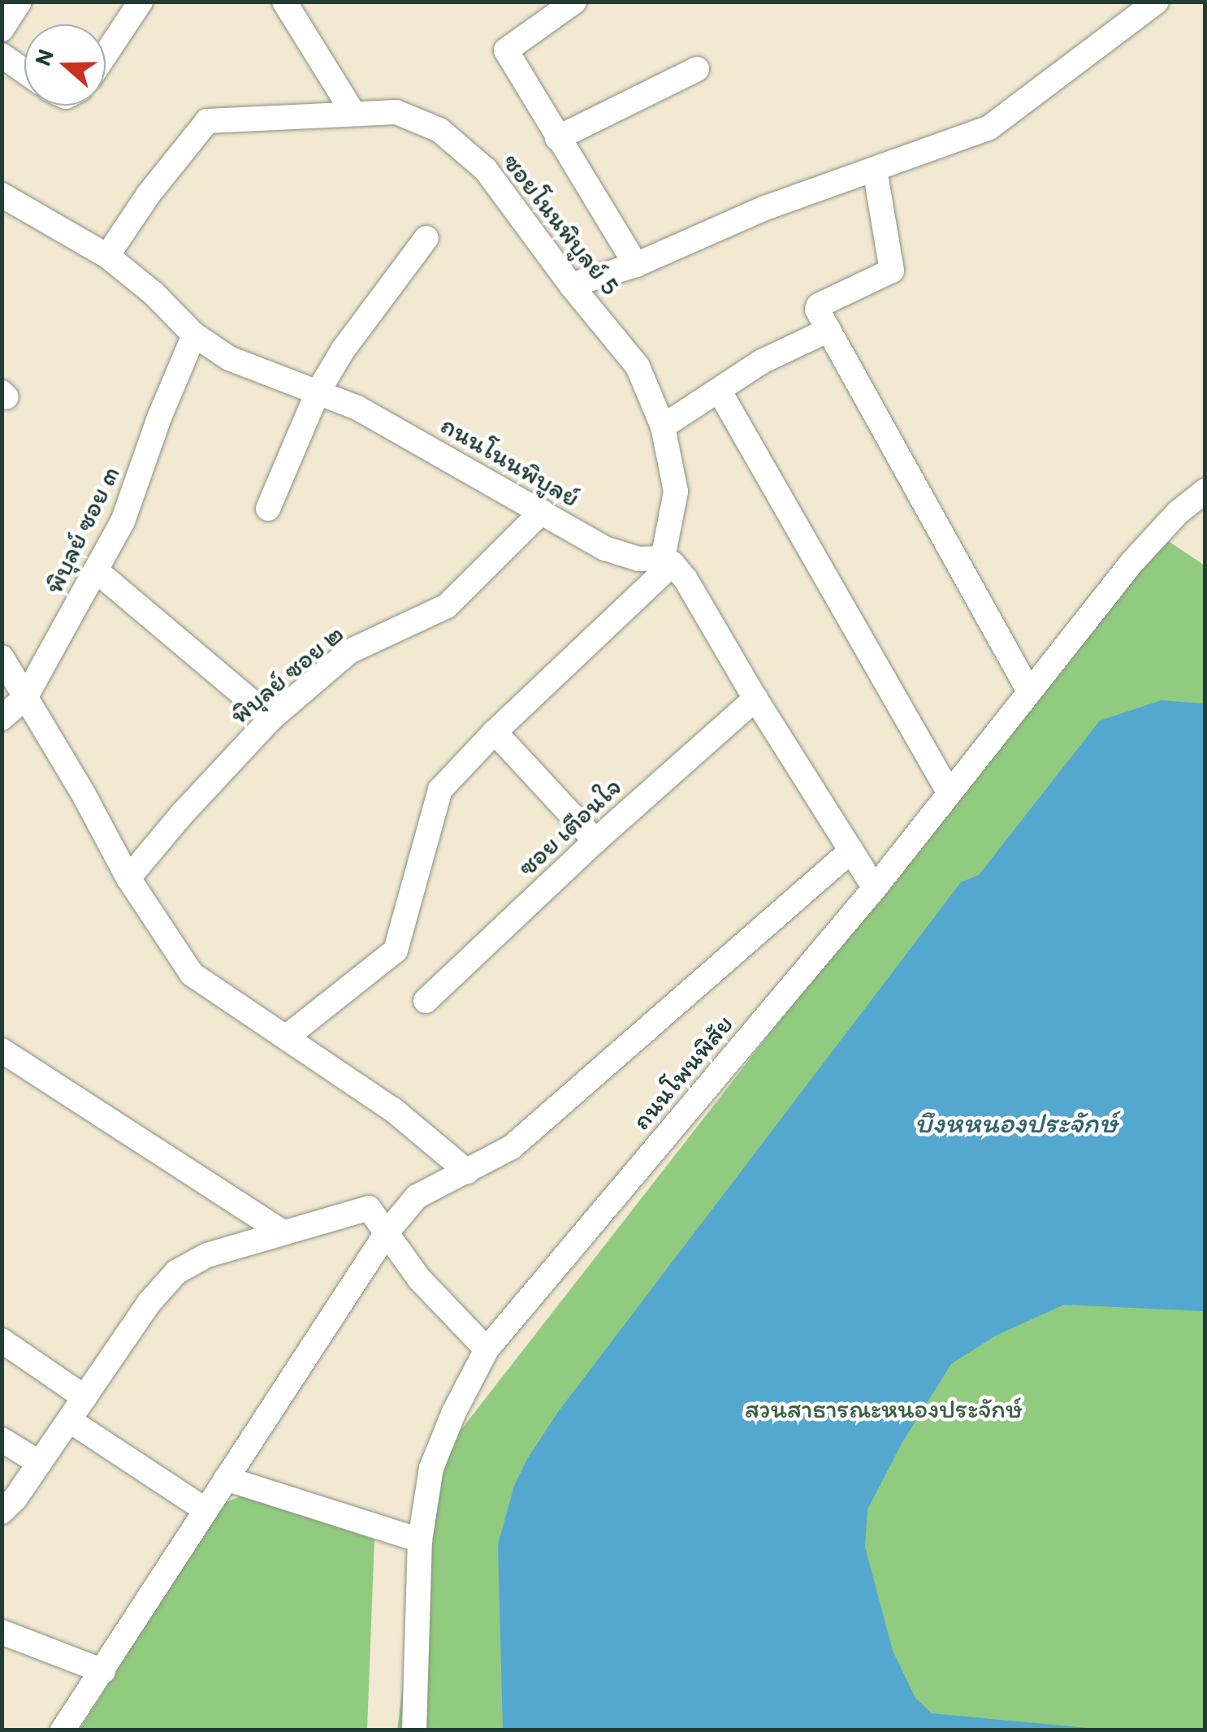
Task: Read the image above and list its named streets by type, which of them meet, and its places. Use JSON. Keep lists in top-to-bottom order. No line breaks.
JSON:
{"streets":{"street":["ซอยโนนพิบูลย์ 5","ถนนโนนพิบูลย์","พิบุลย์ ซอย ๓","พิบุลย์ ซอย ๒","ซอย เตือนใจ","ถนนโพนพิสัย"]},"crossings":[["ซอยโนนพิบูลย์ 5","ถนนโนนพิบูลย์"],["ถนนโนนพิบูลย์","พิบุลย์ ซอย ๓"],["ถนนโนนพิบูลย์","พิบุลย์ ซอย ๒"]],"water":["บึงหหนองประจักษ์"],"parks":["สวนสาธารณะหนองประจักษ์"],"north":"left"}
